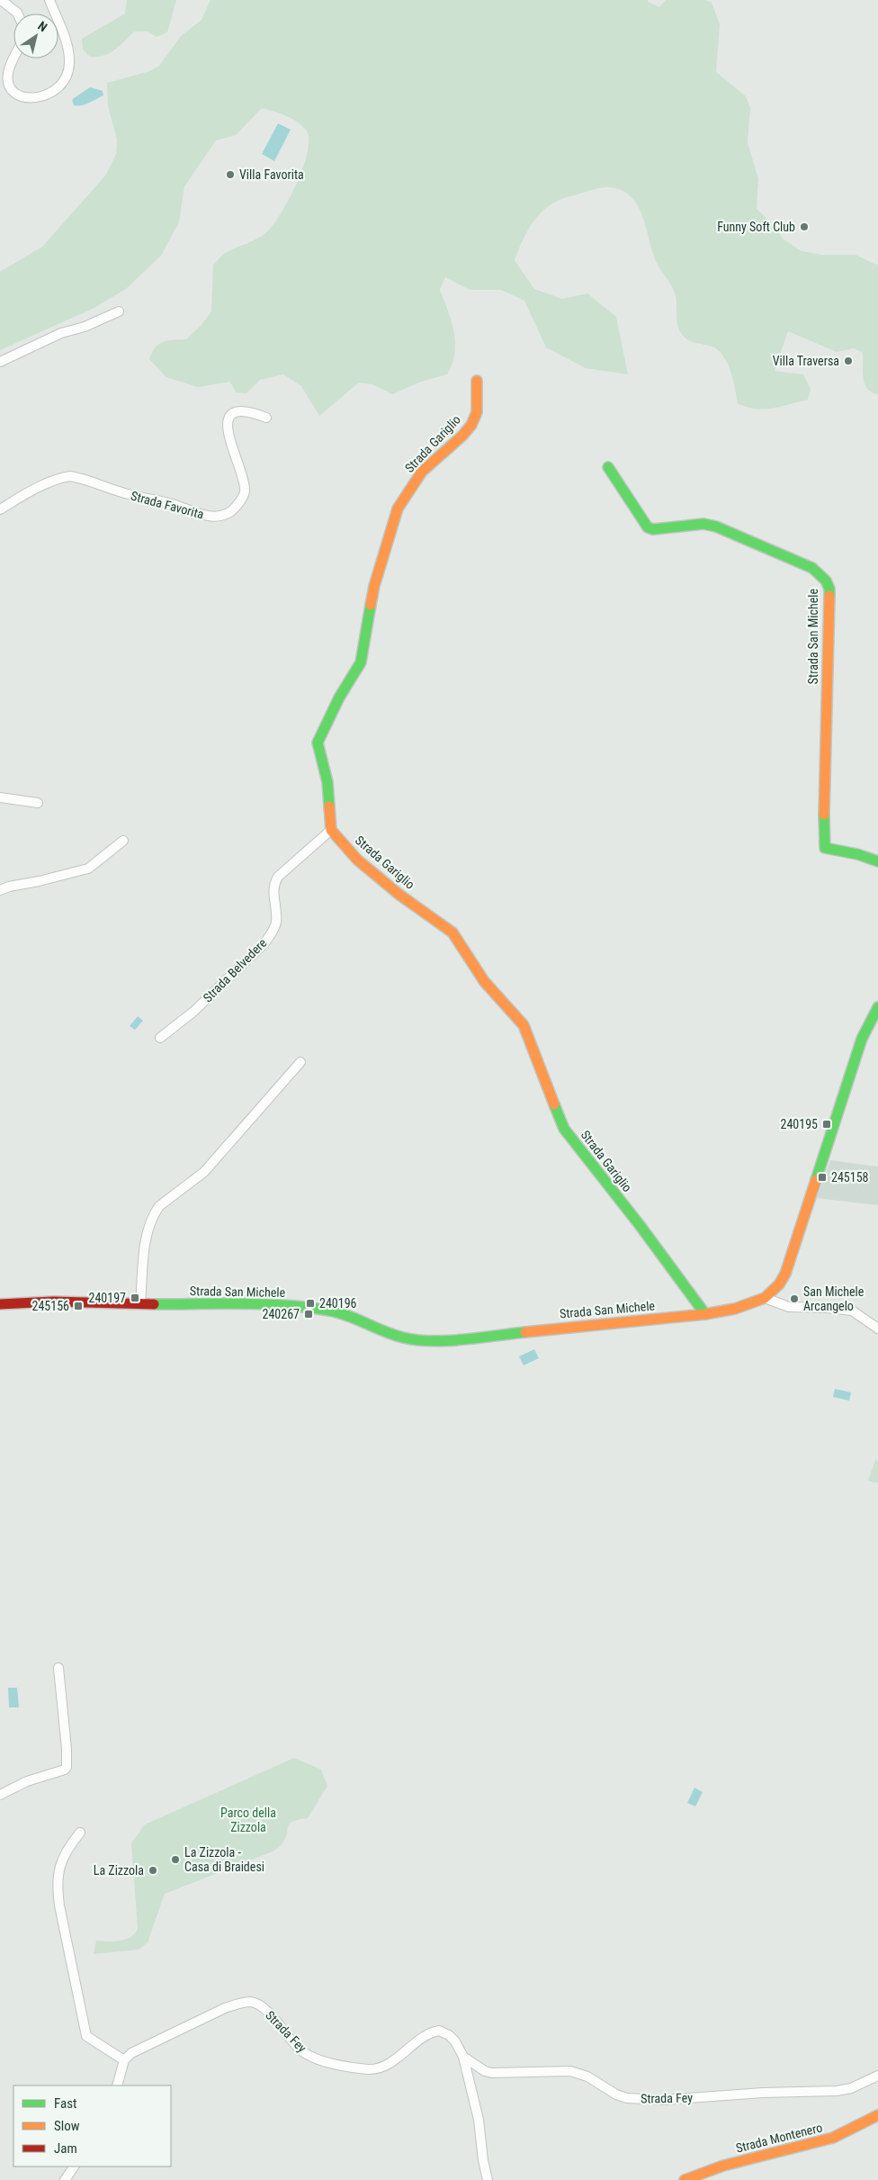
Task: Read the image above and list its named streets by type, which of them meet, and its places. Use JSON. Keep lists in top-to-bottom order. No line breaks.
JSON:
{"streets":{"street":["Strada Gariglio","Strada Favorita","Strada San Michele","Strada Belvedere","Strada Fey","Strada Montenero"]},"crossings":[["Strada Gariglio","Strada San Michele"],["Strada Gariglio","Strada Belvedere"]],"parks":["Parco della Zizzola"],"places":{"other":["Villa Favorita","Funny Soft Club","Villa Traversa","San Michele Arcangelo","La Zizzola - Casa di Braidesi","La Zizzola"],"transit":["240195","245158","240197","240196","245156","240267"]},"legend":["Fast","Slow","Jam"],"north":"top right"}
